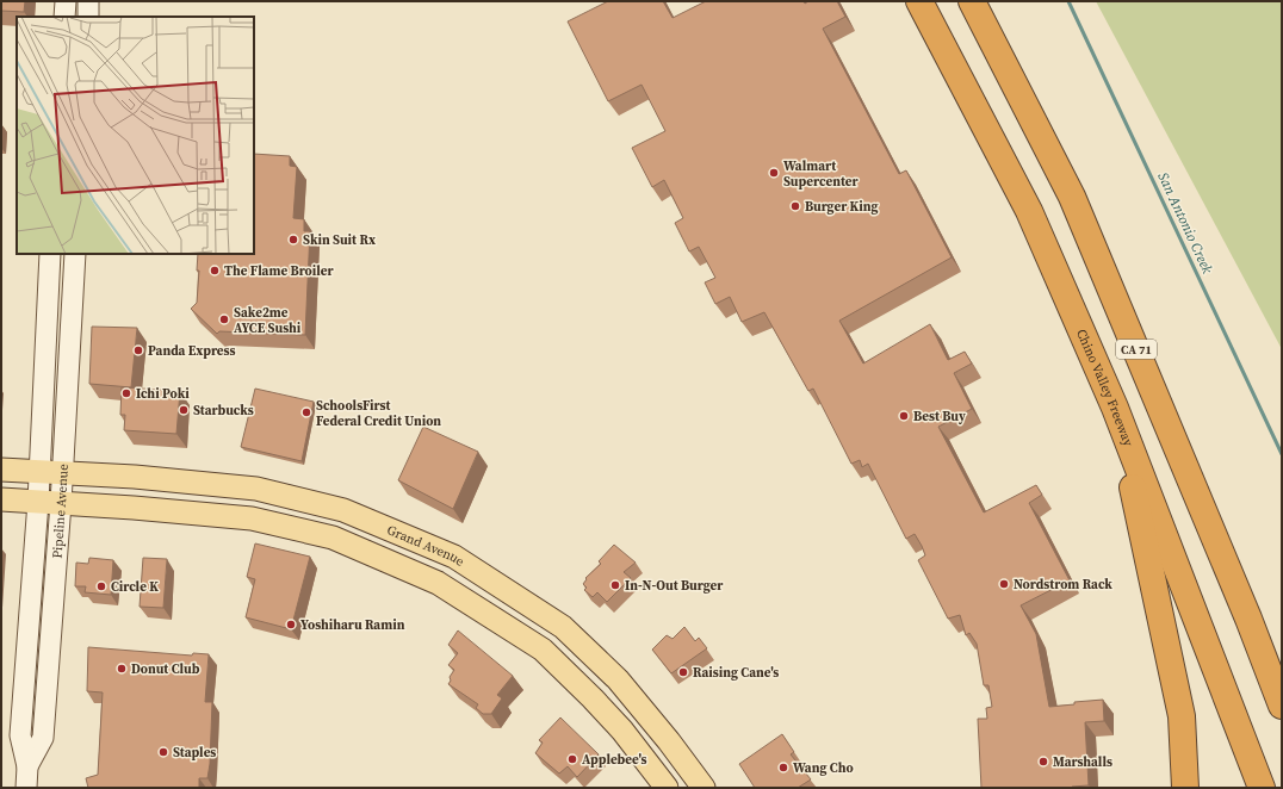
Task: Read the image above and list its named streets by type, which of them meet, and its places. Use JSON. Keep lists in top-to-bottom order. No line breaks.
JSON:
{"streets":{"highway":["CA 71","Chino Valley Freeway"],"main road":["Pipeline Avenue","Grand Avenue"]},"crossings":[["Pipeline Avenue","Grand Avenue"]],"water":["San Antonio Creek"],"places":["Walmart Supercenter","Burger King","Skin Suit Rx","The Flame Broiler","Sake2me AYCE Sushi","Panda Express","Ichi Poki","Starbucks","SchoolsFirst Federal Credit Union","Best Buy","Nordstrom Rack","In-N-Out Burger","Circle K","Yoshiharu Ramin","Donut Club","Raising Cane's","Staples","Applebee's","Marshalls","Wang Cho"]}
